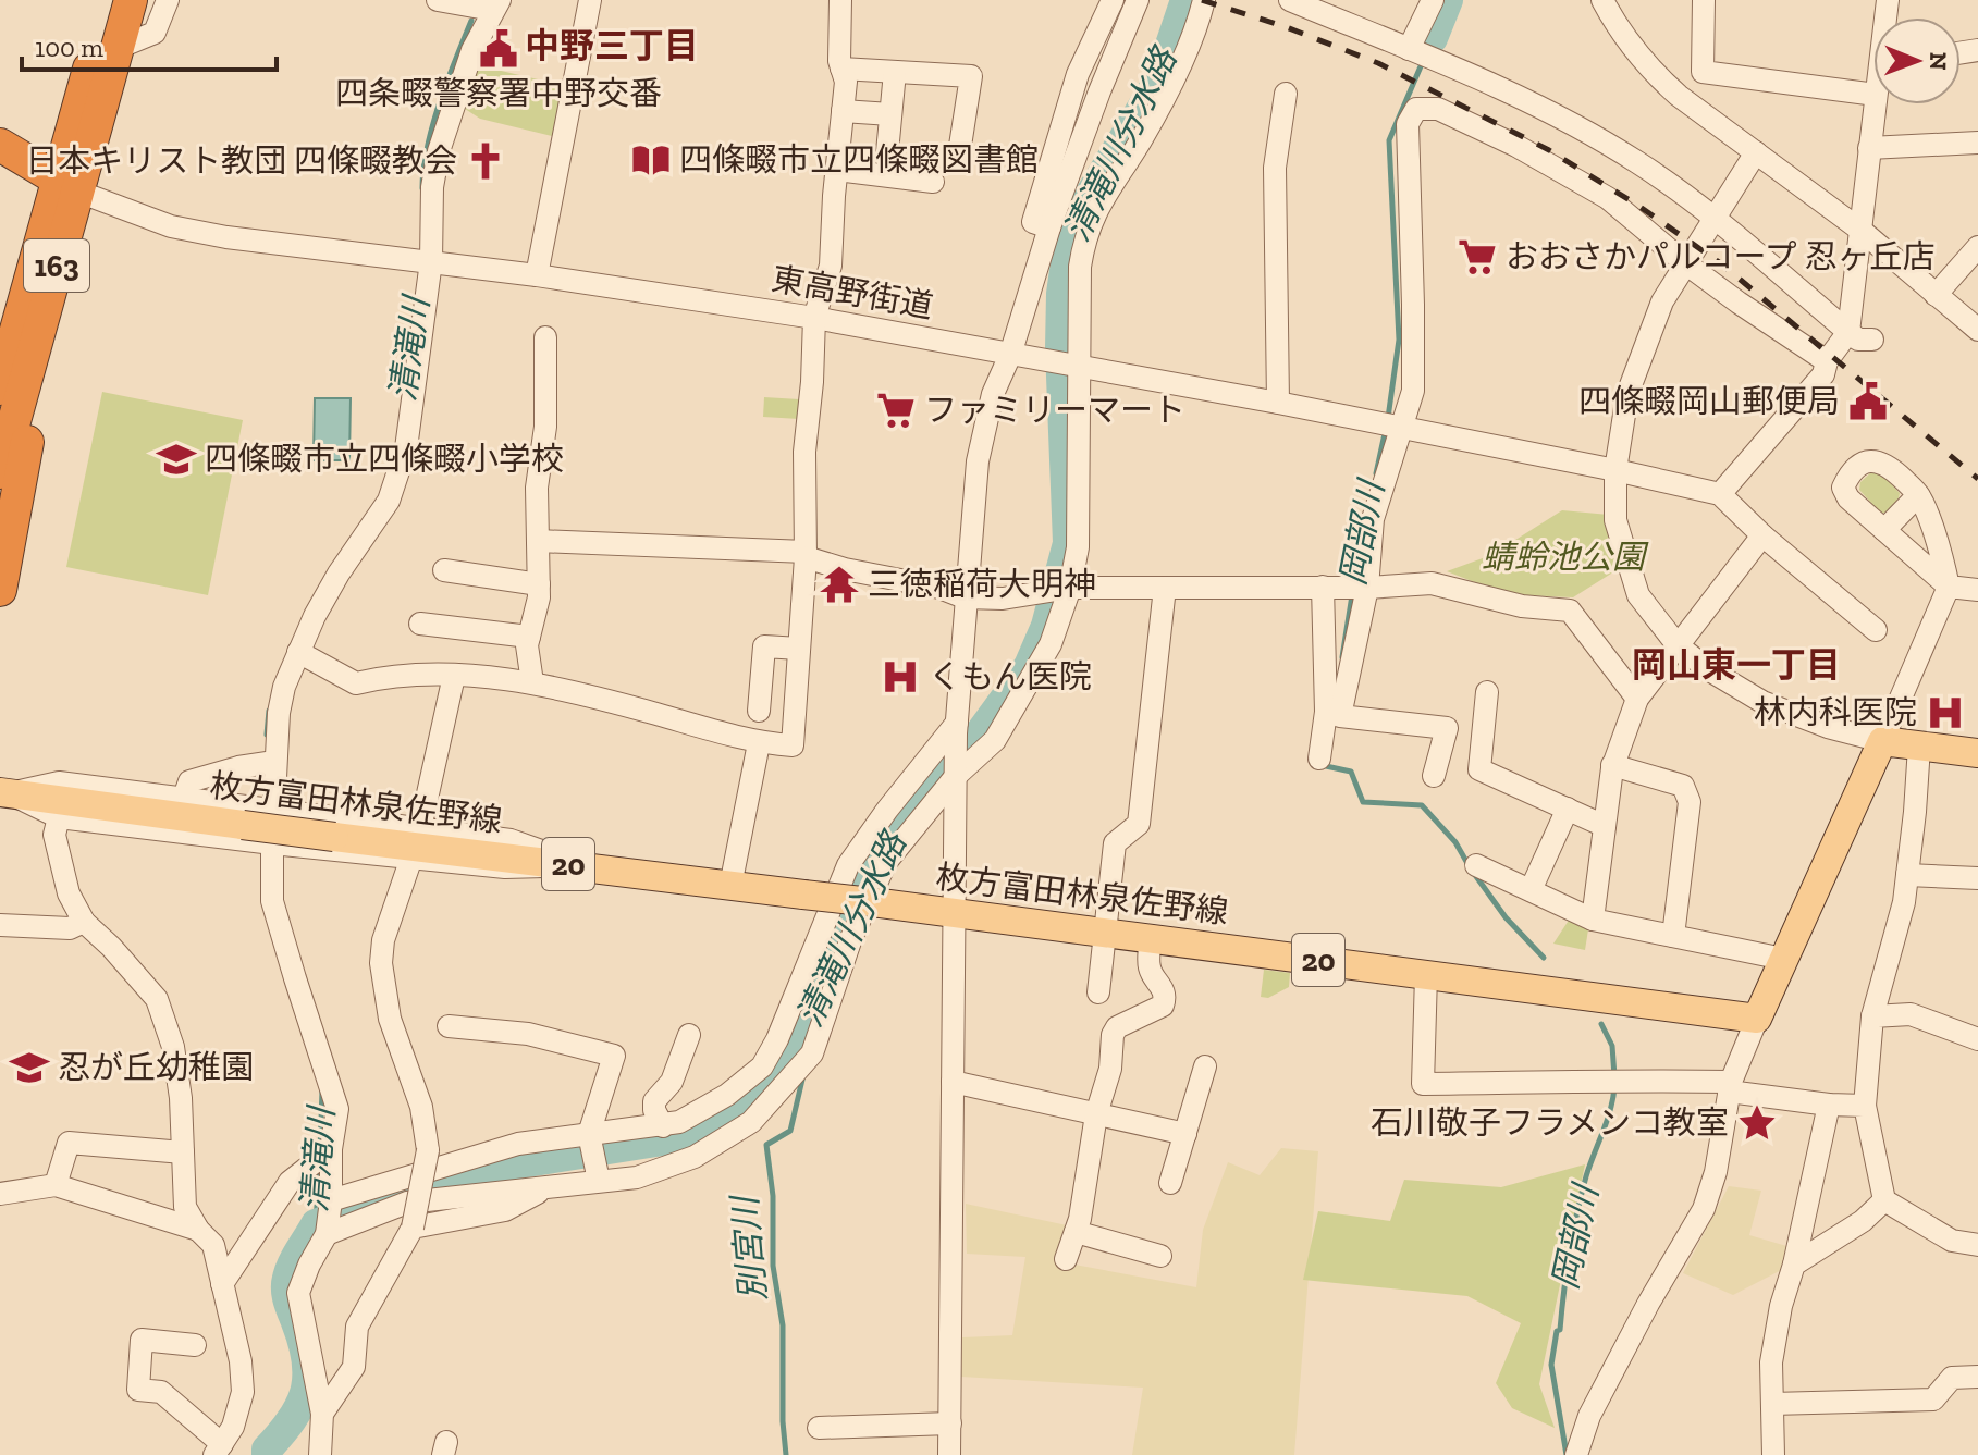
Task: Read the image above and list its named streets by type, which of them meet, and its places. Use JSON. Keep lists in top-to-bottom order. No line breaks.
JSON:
{"streets":{"highway":["163"],"main road":["枚方富田林泉佐野線","20"],"street":["東高野街道"]},"crossings":[["163","東高野街道"]],"districts":["中野三丁目","岡山東一丁目"],"water":["清滝川分水路","清滝川","岡部川","別宮川"],"parks":["蜻蛉池公園"],"places":{"public building":["四条畷警察署中野交番","四條畷岡山郵便局"],"library":["四條畷市立四條畷図書館"],"church":["日本キリスト教団 四條畷教会"],"supermarket":["おおさかパルコープ 忍ヶ丘店","ファミリーマート"],"school or university":["四條畷市立四條畷小学校","忍が丘幼稚園"],"temple":["三徳稲荷大明神"],"hospital":["くもん医院","林内科医院"],"place":["石川敬子フラメンコ教室"]},"scale_bar":"100 m","north":"right"}
